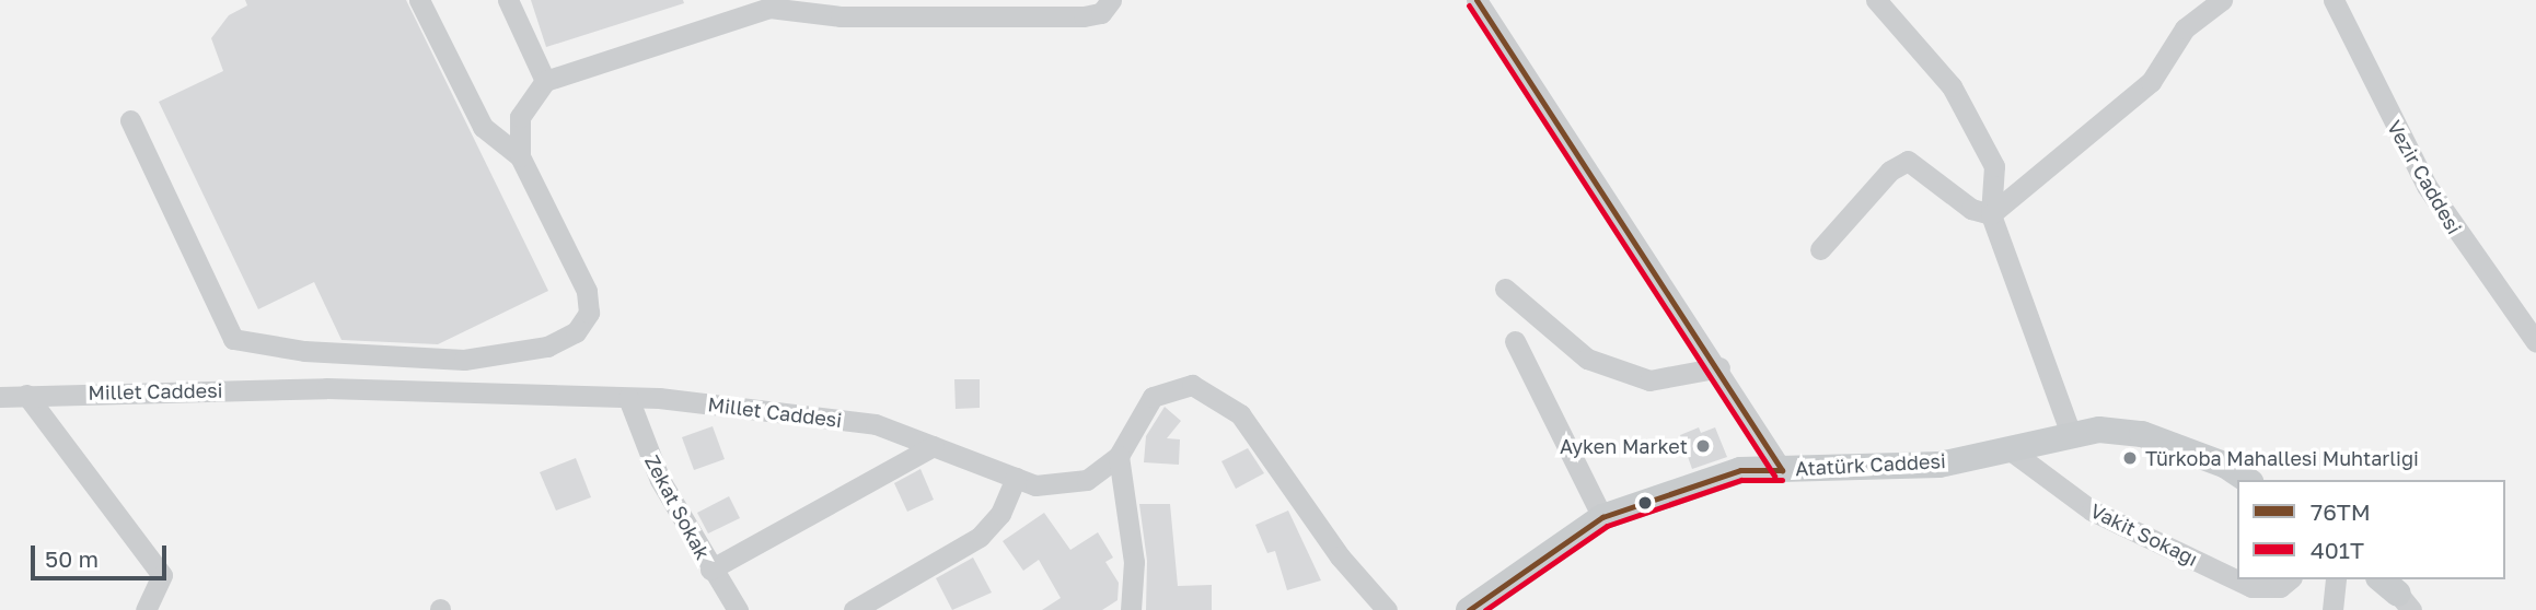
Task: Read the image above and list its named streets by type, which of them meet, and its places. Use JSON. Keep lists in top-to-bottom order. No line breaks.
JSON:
{"streets":{"main road":["Atatürk Caddesi"],"street":["Vezir Caddesi","Millet Caddesi","Zekat Sokak","Vakit Sokağı"]},"crossings":[["Millet Caddesi","Zekat Sokak"],["Atatürk Caddesi","Vakit Sokağı"]],"places":["Ayken Market","Türkoba Mahallesi Muhtarliği"],"lines":["transit line 76TM","transit line 401T"],"legend":["76TM","401T"],"scale_bar":"50 m"}
